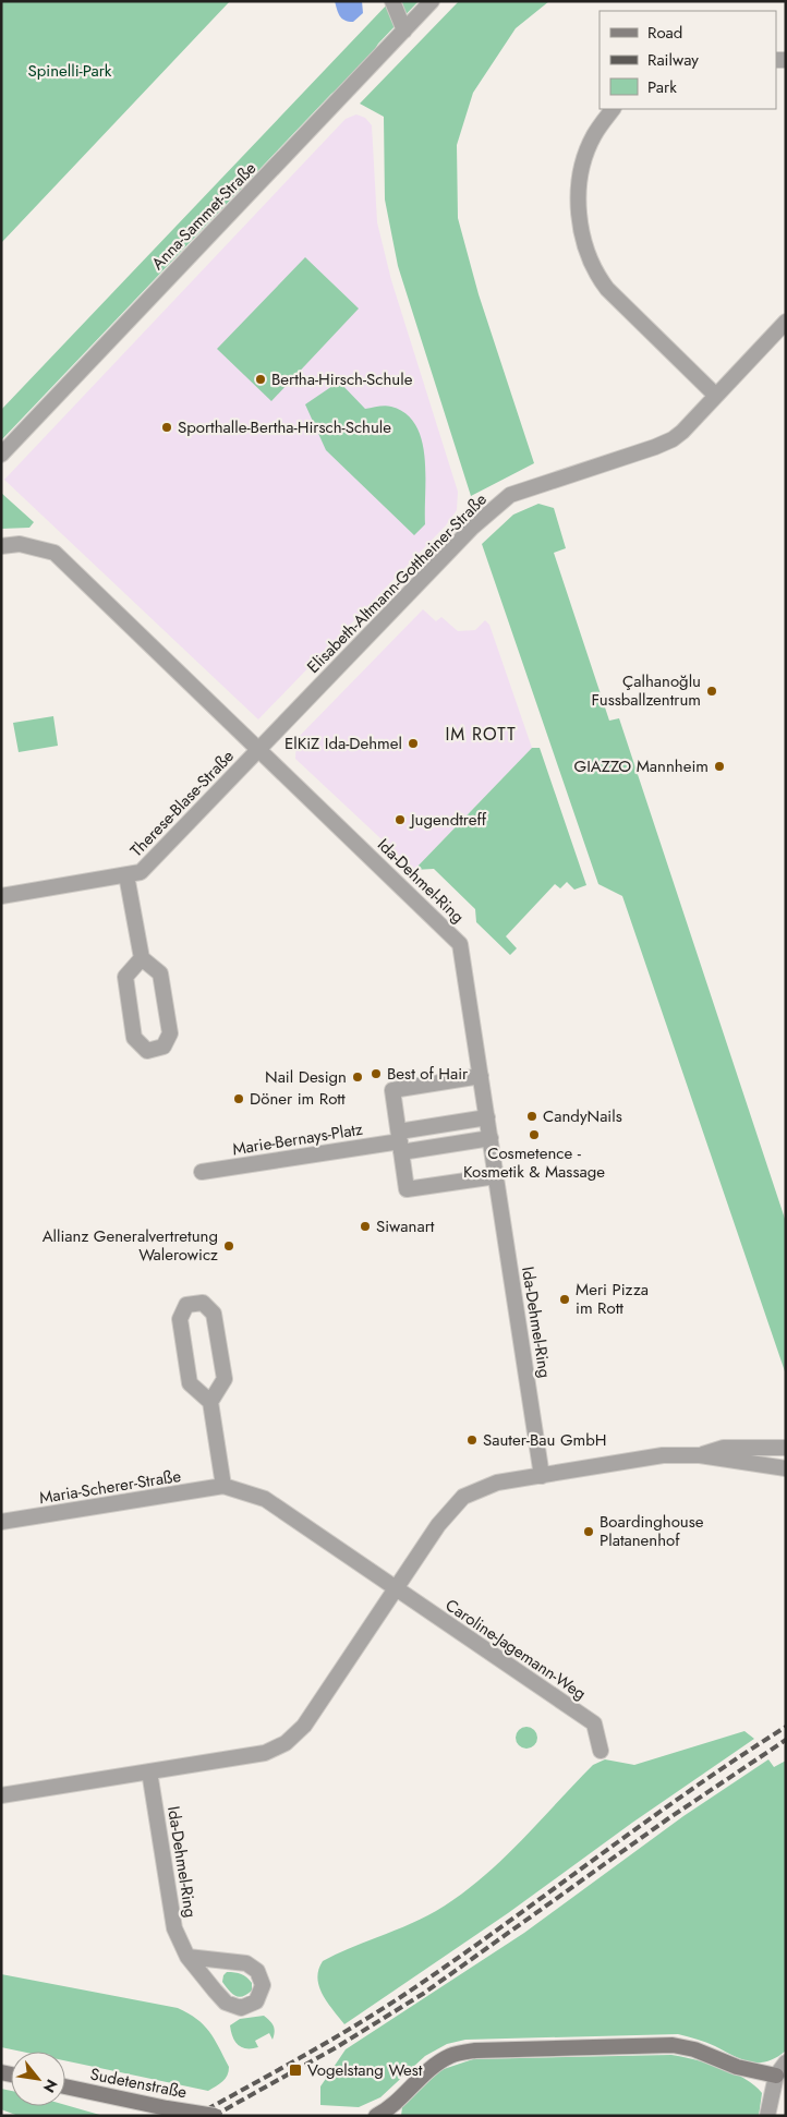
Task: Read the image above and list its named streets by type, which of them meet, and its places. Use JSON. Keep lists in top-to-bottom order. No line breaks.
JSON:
{"streets":{"main road":["Sudetenstraße"],"street":["Anna-Sammet-Straße","Elisabeth-Altmann-Gottheiner-Straße","Therese-Blase-Straße","Ida-Dehmel-Ring","Marie-Bernays-Platz","Maria-Scherer-Straße","Caroline-Jagemann-Weg"]},"crossings":[["Elisabeth-Altmann-Gottheiner-Straße","Therese-Blase-Straße"],["Elisabeth-Altmann-Gottheiner-Straße","Ida-Dehmel-Ring"],["Therese-Blase-Straße","Ida-Dehmel-Ring"],["Ida-Dehmel-Ring","Marie-Bernays-Platz"],["Maria-Scherer-Straße","Caroline-Jagemann-Weg"]],"districts":["IM ROTT"],"parks":["Spinelli-Park"],"places":{"other":["Bertha-Hirsch-Schule","Sporthalle-Bertha-Hirsch-Schule","Çalhanoğlu Fussballzentrum","ElKiZ Ida-Dehmel","GIAZZO Mannheim","Jugendtreff","Best of Hair","Nail Design","Döner im Rott","CandyNails","Cosmetence - Kosmetik & Massage","Siwanart","Allianz Generalvertretung Walerowicz","Meri Pizza im Rott","Sauter-Bau GmbH","Boardinghouse Platanenhof"],"transit":["Vogelstang West"]},"legend":["Road","Railway","Park"],"north":"bottom right"}
